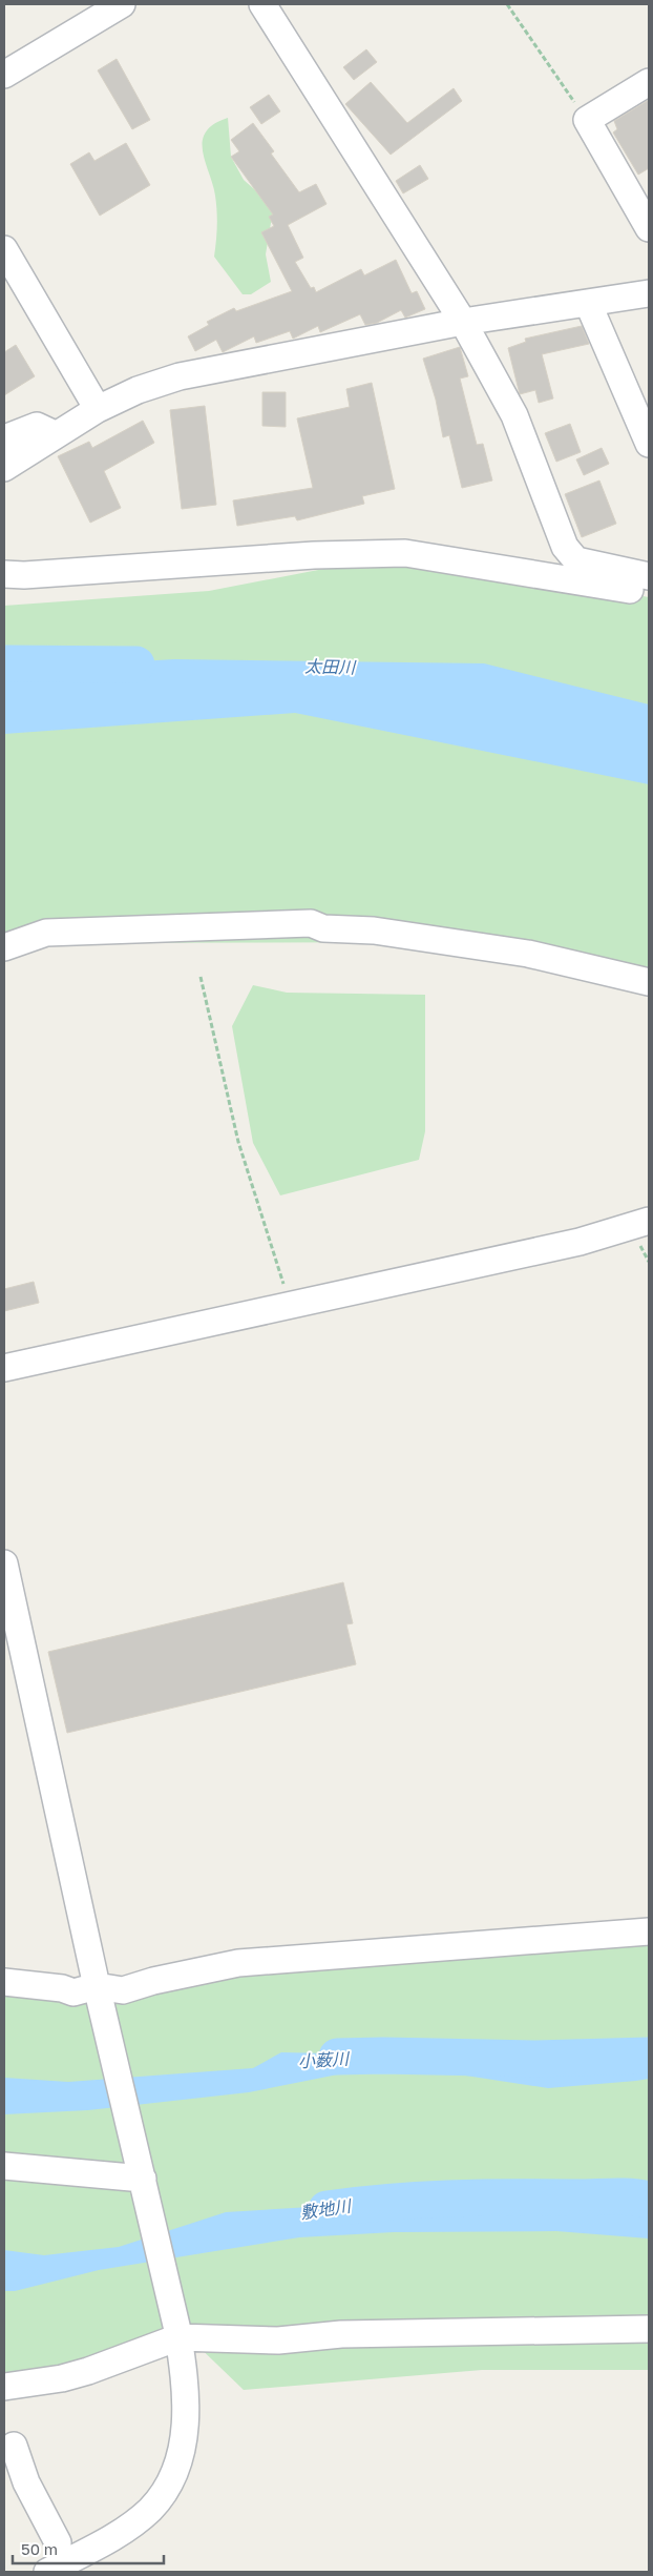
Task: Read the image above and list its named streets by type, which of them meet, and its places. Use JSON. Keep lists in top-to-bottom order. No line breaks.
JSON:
{"water":["太田川","小薮川","敷地川"],"scale_bar":"50 m"}
